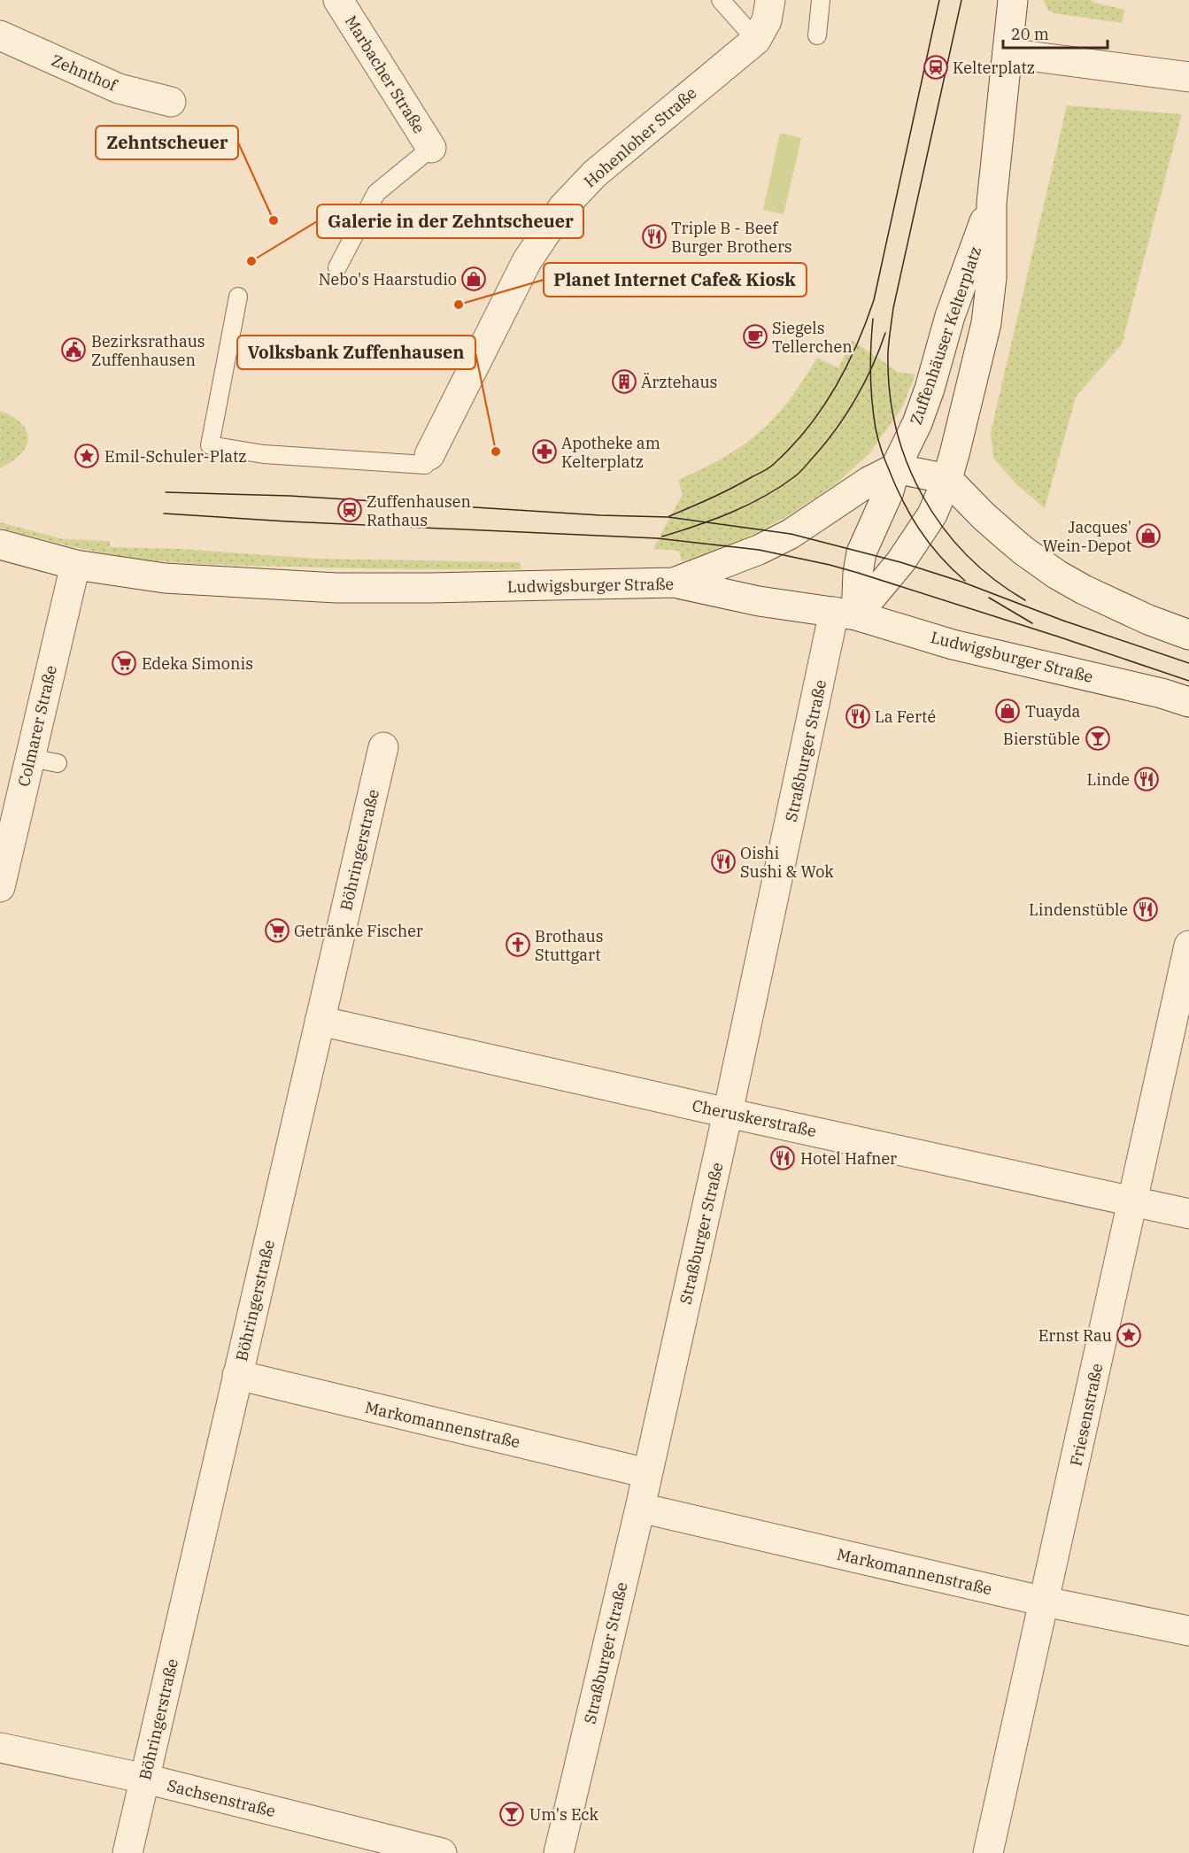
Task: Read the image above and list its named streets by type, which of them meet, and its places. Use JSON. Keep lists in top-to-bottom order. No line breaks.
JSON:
{"streets":{"street":["Zehnthof","Marbacher Straße","Hohenloher Straße","Zuffenhäuser Kelterplatz","Ludwigsburger Straße","Colmarer Straße","Straßburger Straße","Böhringerstraße","Cheruskerstraße","Friesenstraße","Markomannenstraße","Sachsenstraße"]},"crossings":[["Zuffenhäuser Kelterplatz","Ludwigsburger Straße"],["Zuffenhäuser Kelterplatz","Straßburger Straße"],["Ludwigsburger Straße","Colmarer Straße"],["Ludwigsburger Straße","Straßburger Straße"],["Straßburger Straße","Cheruskerstraße"],["Straßburger Straße","Markomannenstraße"],["Böhringerstraße","Cheruskerstraße"],["Böhringerstraße","Markomannenstraße"],["Böhringerstraße","Sachsenstraße"],["Cheruskerstraße","Friesenstraße"],["Friesenstraße","Markomannenstraße"]],"places":{"station":["Kelterplatz","Zuffenhausen Rathaus"],"other":["Zehntscheuer","Galerie in der Zehntscheuer","Planet Internet Cafe& Kiosk","Volksbank Zuffenhausen"],"restaurant":["Triple B - Beef Burger Brothers","La Ferté","Linde","Oishi Sushi & Wok","Lindenstüble","Hotel Hafner"],"shop":["Nebo's Haarstudio","Jacques' Wein-Depot","Tuayda"],"cafe":["Siegels Tellerchen"],"public building":["Bezirksrathaus Zuffenhausen"],"building":["Ärztehaus"],"pharmacy":["Apotheke am Kelterplatz"],"place":["Emil-Schuler-Platz","Ernst Rau"],"supermarket":["Edeka Simonis","Getränke Fischer"],"bar":["Bierstüble","Um's Eck"],"church":["Brothaus Stuttgart"]},"scale_bar":"20 m"}
